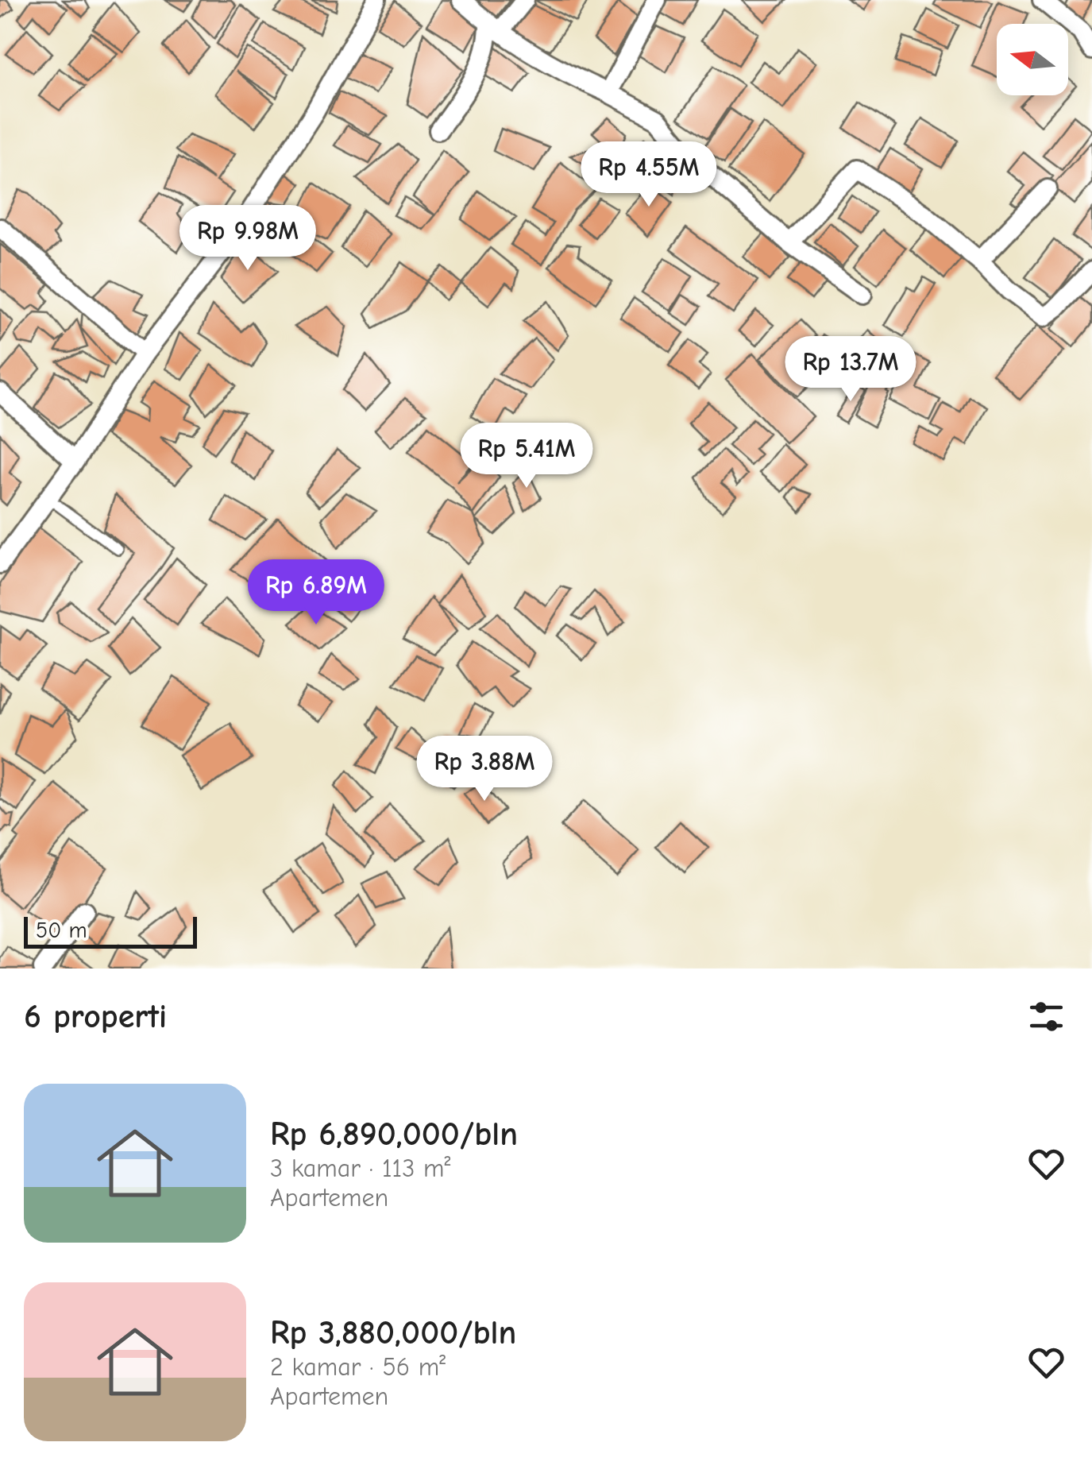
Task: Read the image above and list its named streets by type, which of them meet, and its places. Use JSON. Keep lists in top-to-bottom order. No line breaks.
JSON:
{"scale_bar":"50 m","north":"left","page":{"price":["Rp 4.55M","Rp 9.98M","Rp 13.7M","Rp 5.41M","Rp 6.89M","Rp 3.88M"],"scale":"50 m","heading":"6 properti","list":[{"name":"Rp 6,890,000/bln","note":"3 kamar · 113 m² · Apartemen"},{"name":"Rp 3,880,000/bln","note":"2 kamar · 56 m² · Apartemen"}]}}
